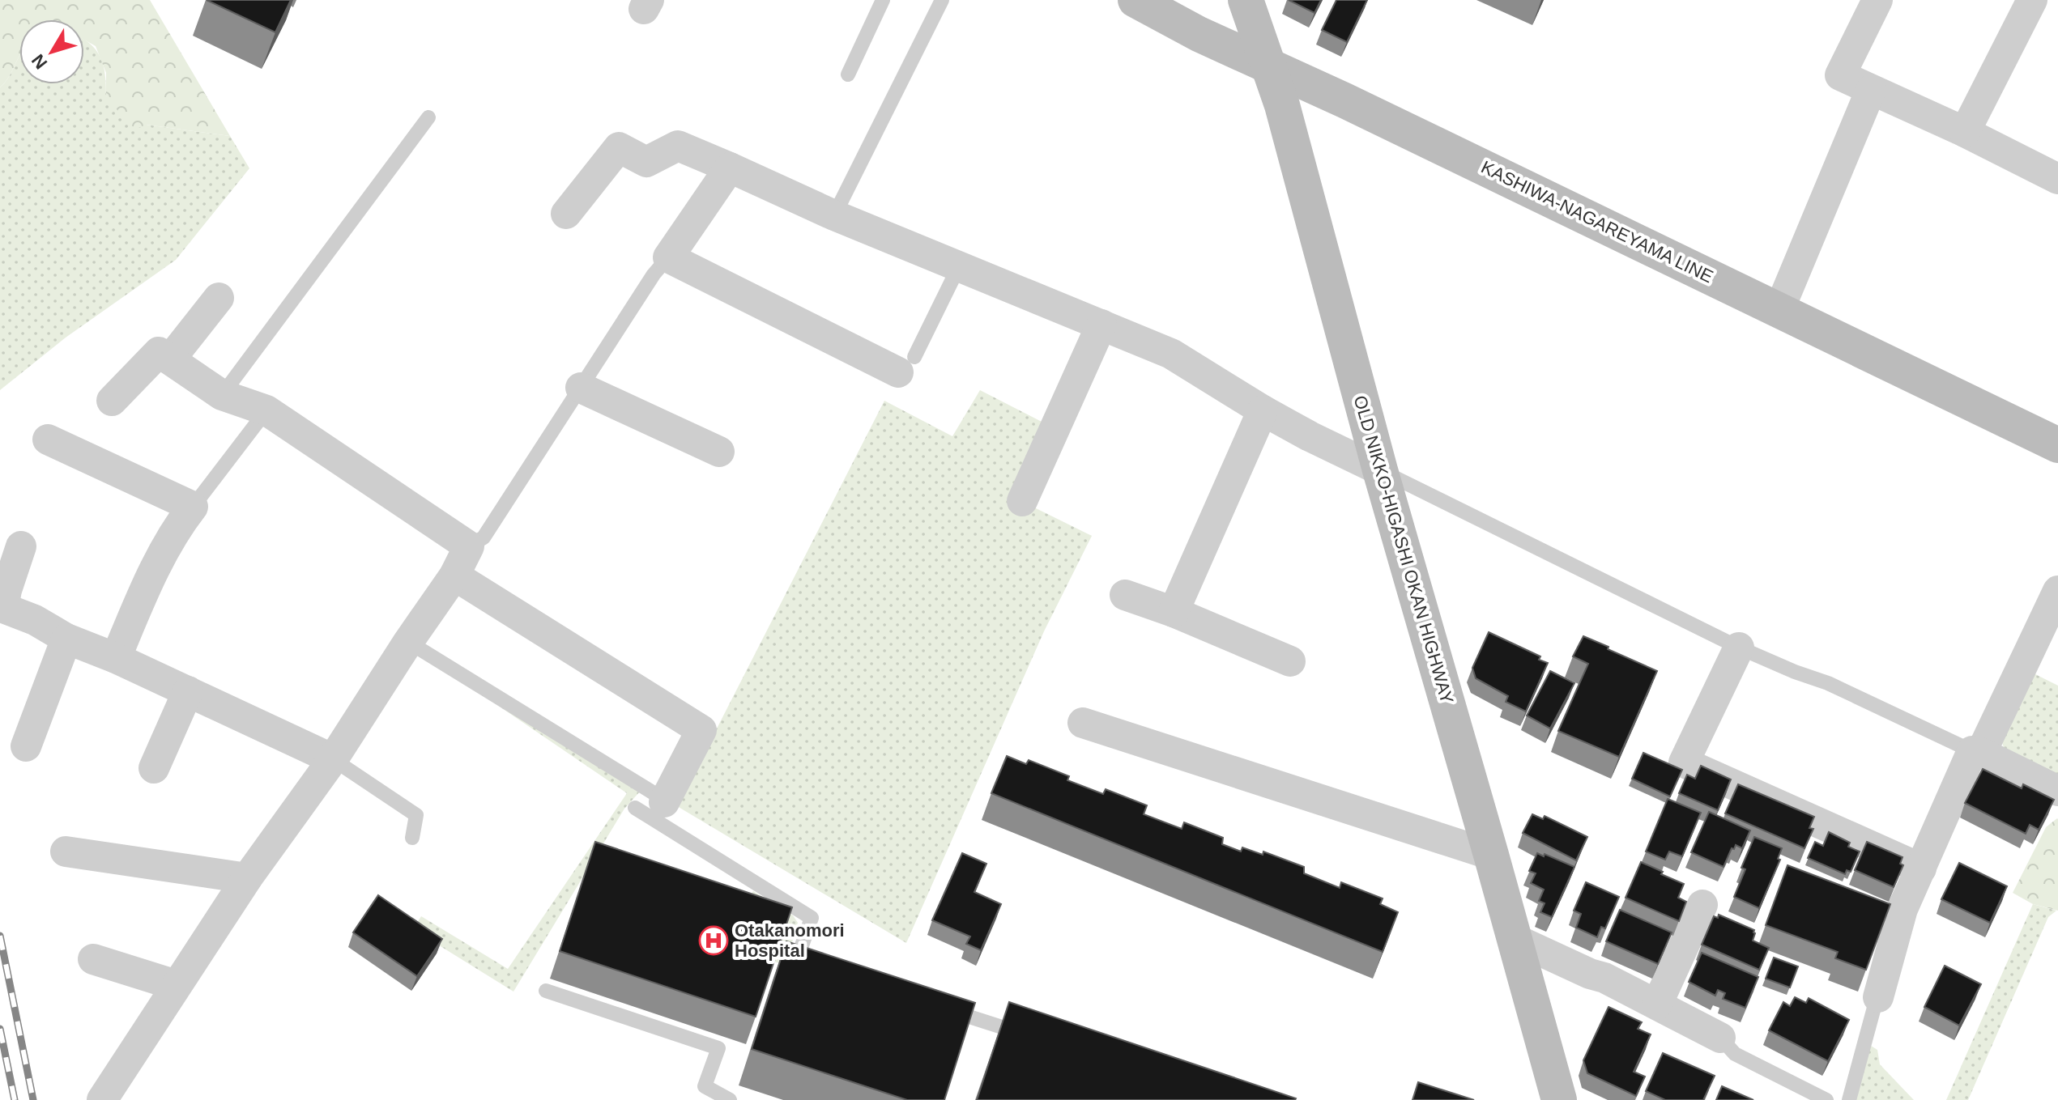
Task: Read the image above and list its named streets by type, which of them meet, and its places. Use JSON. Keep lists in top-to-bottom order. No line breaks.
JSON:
{"streets":{"street":["KASHIWA-NAGAREYAMA LINE","OLD NIKKO-HIGASHI OKAN HIGHWAY"]},"crossings":[["KASHIWA-NAGAREYAMA LINE","OLD NIKKO-HIGASHI OKAN HIGHWAY"]],"places":{"hospital":["Otakanomori Hospital"]},"north":"bottom left"}
